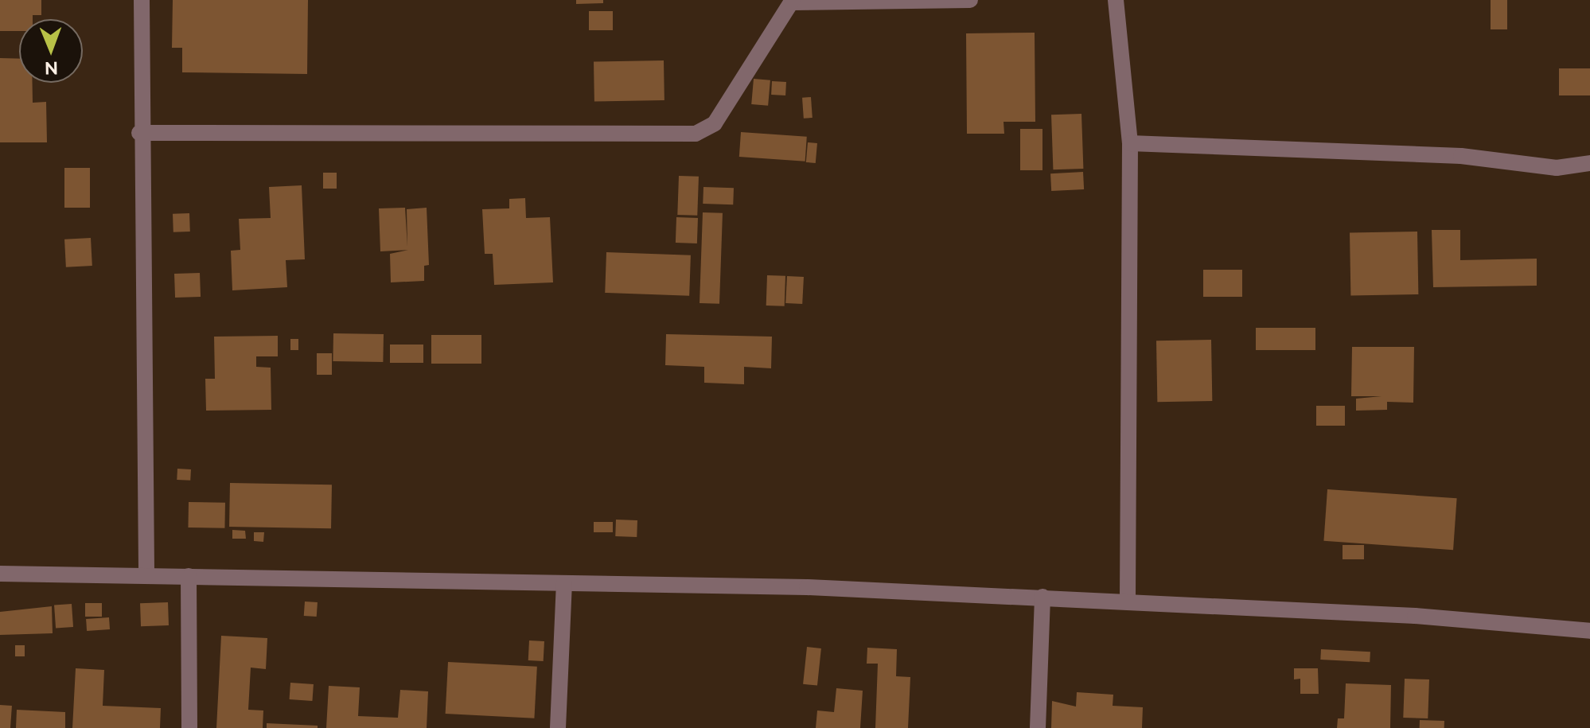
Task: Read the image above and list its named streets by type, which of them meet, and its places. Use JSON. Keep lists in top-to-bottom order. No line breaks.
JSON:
{"north":"bottom"}
